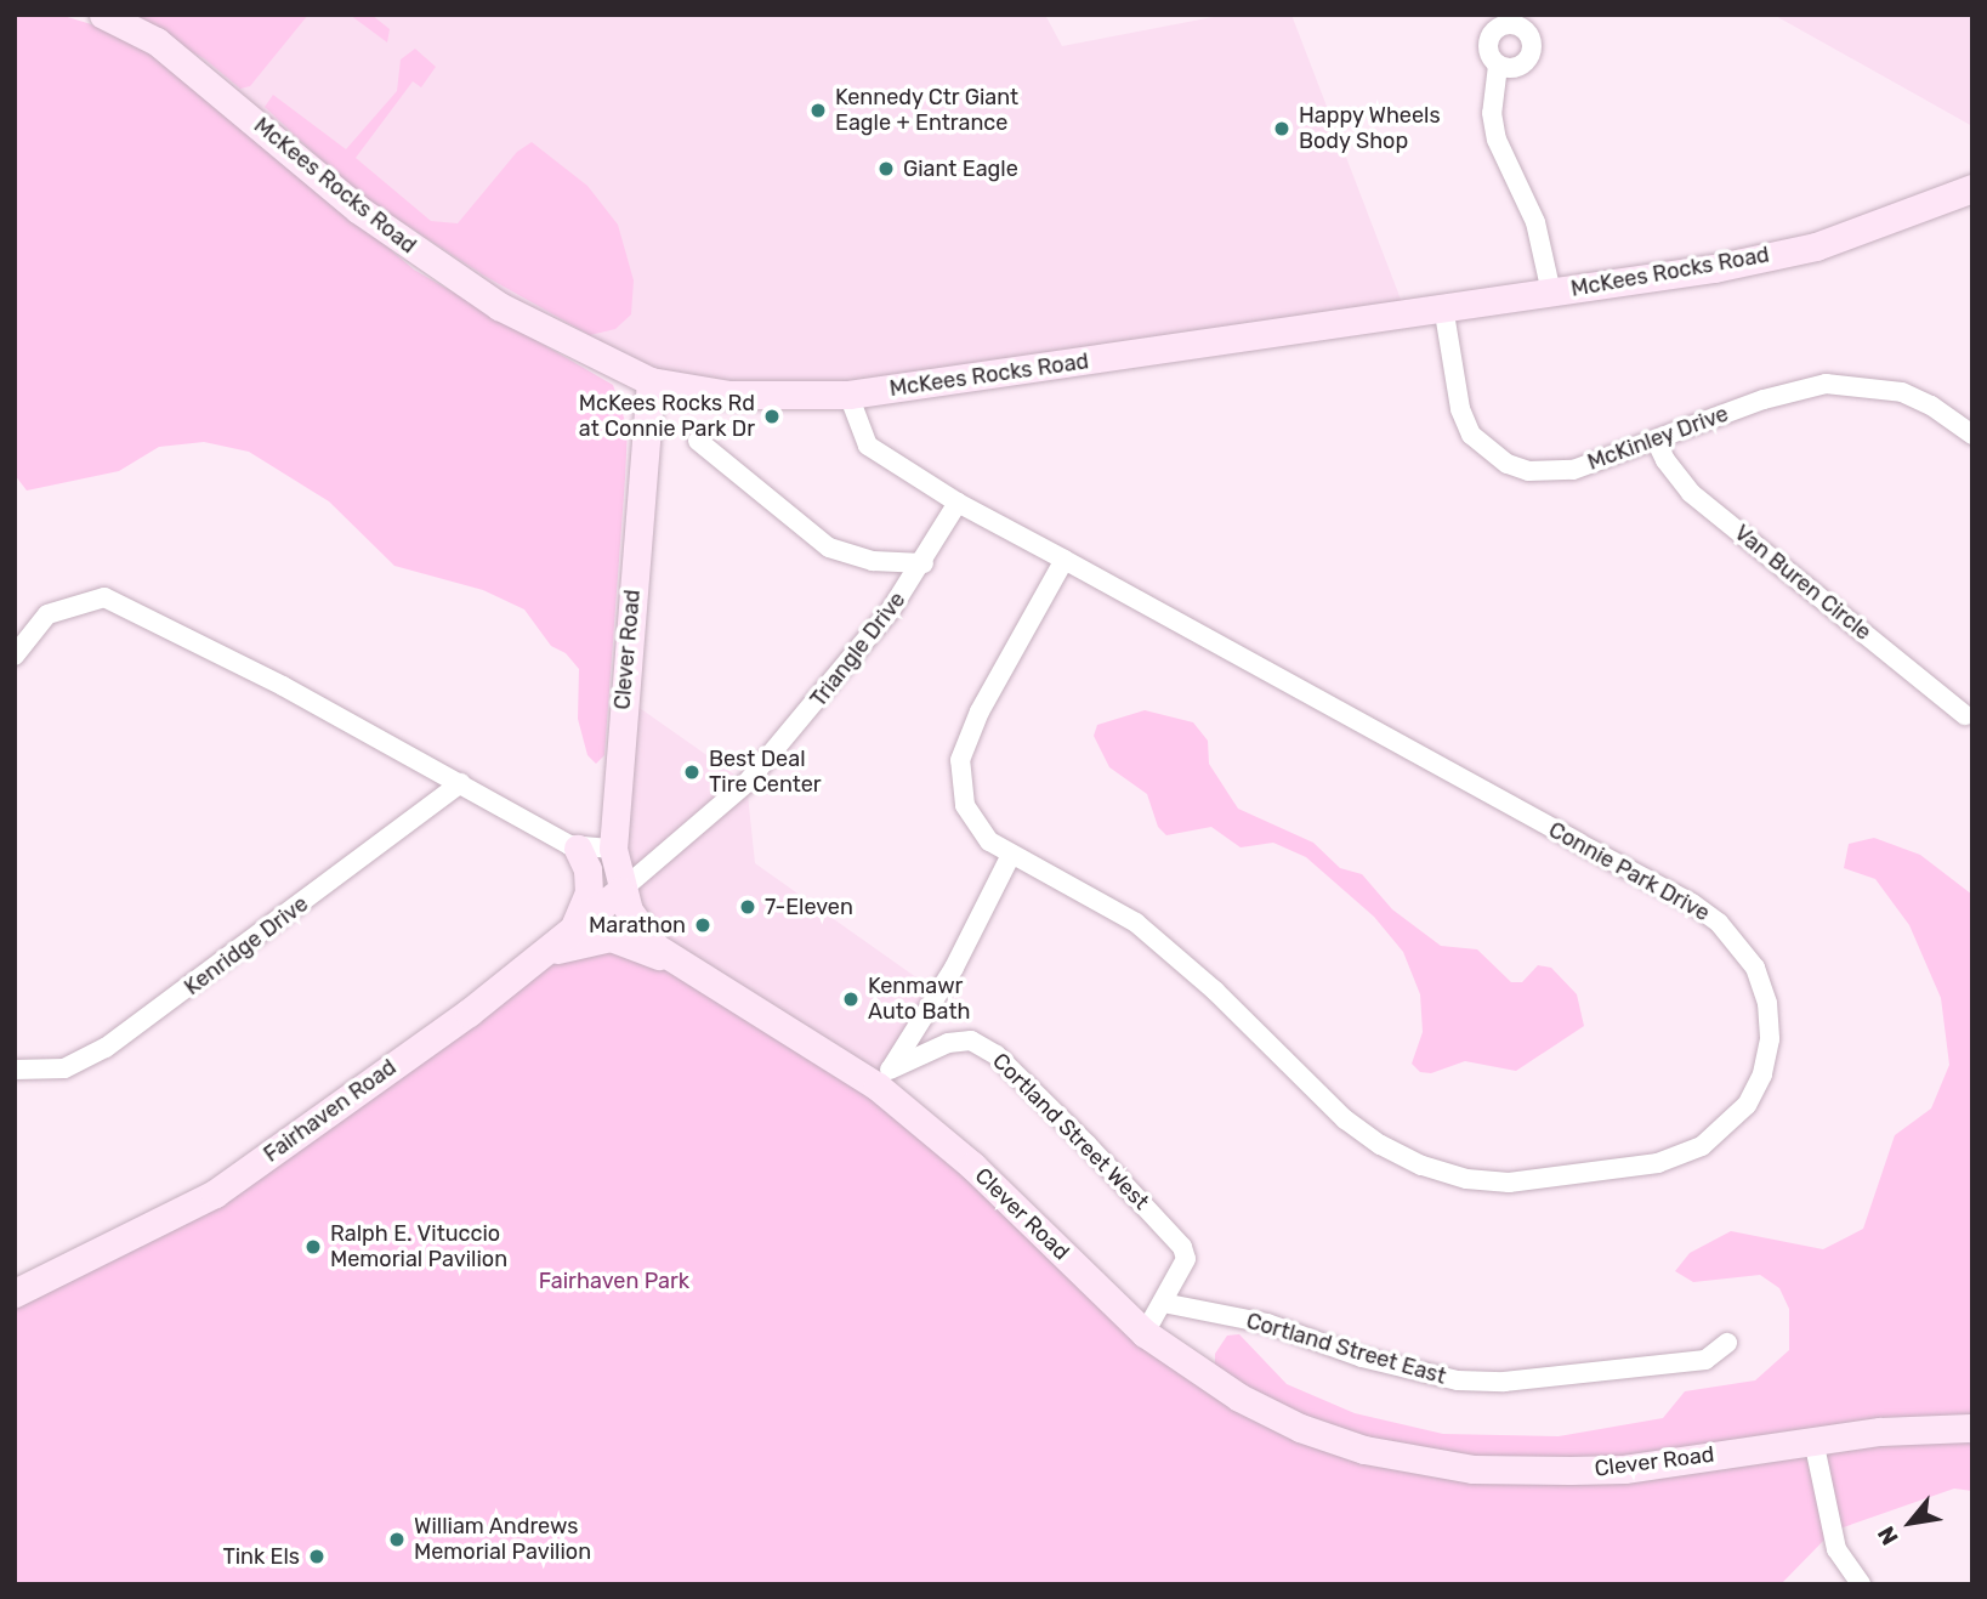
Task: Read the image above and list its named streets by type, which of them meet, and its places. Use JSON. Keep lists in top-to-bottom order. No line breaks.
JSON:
{"streets":{"street":["McKees Rocks Road","McKinley Drive","Van Buren Circle","Clever Road","Triangle Drive","Connie Park Drive","Kenridge Drive","Fairhaven Road","Cortland Street West","Cortland Street East"]},"crossings":[["McKees Rocks Road","McKinley Drive"],["McKees Rocks Road","Clever Road"],["McKinley Drive","Van Buren Circle"],["Clever Road","Triangle Drive"],["Clever Road","Fairhaven Road"],["Clever Road","Cortland Street West"],["Triangle Drive","Connie Park Drive"],["Triangle Drive","Fairhaven Road"],["Cortland Street West","Cortland Street East"]],"parks":["Fairhaven Park"],"places":["Kennedy Ctr Giant Eagle + Entrance","Happy Wheels Body Shop","Giant Eagle","McKees Rocks Rd at Connie Park Dr","Best Deal Tire Center","7-Eleven","Marathon","Kenmawr Auto Bath","Ralph E. Vituccio Memorial Pavilion","William Andrews Memorial Pavilion","Tink Els"],"north":"bottom left"}
